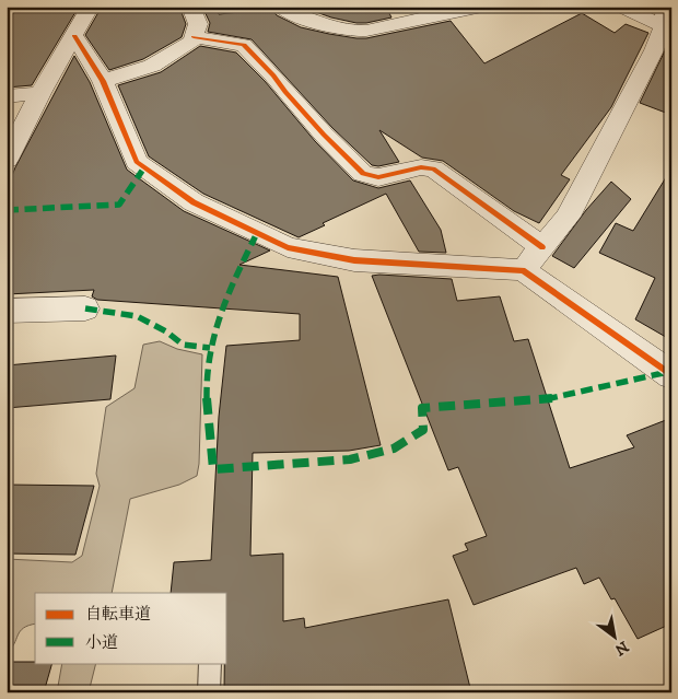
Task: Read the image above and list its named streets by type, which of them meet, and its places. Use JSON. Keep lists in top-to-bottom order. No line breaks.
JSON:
{"legend":["自転車道","小道"],"north":"bottom right"}
